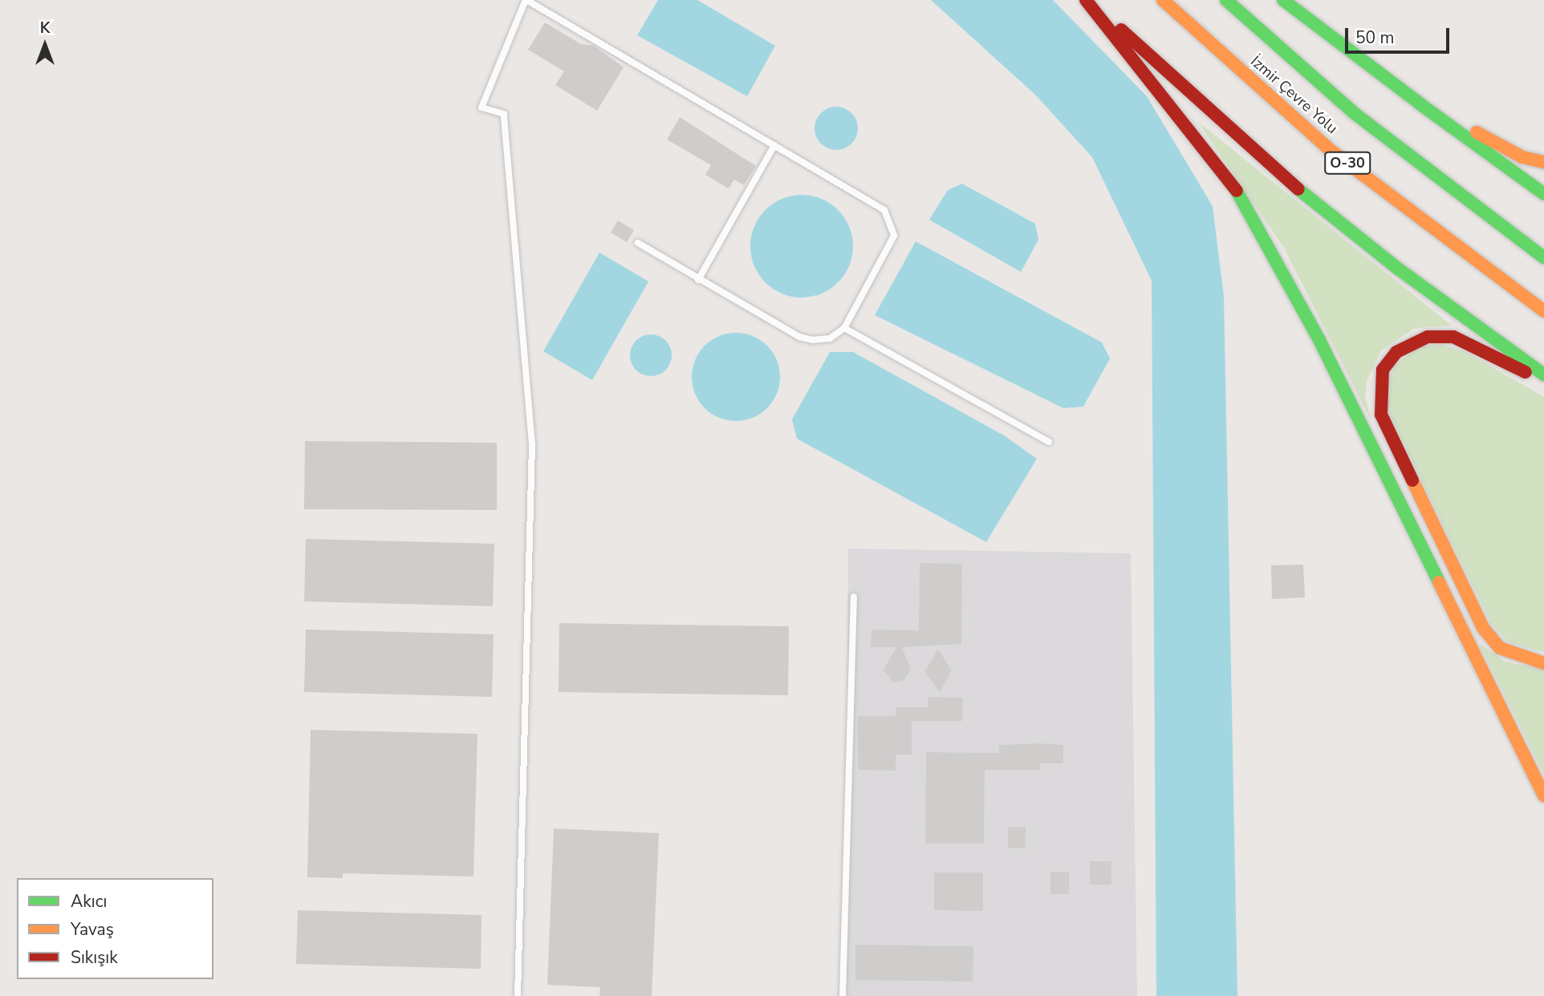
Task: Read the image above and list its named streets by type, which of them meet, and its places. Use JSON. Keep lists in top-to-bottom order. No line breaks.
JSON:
{"streets":{"main road":["İzmir Çevre Yolu","O-30"]},"legend":["Akıcı","Yavaş","Sıkışık"],"scale_bar":"50 m","north":"top"}
